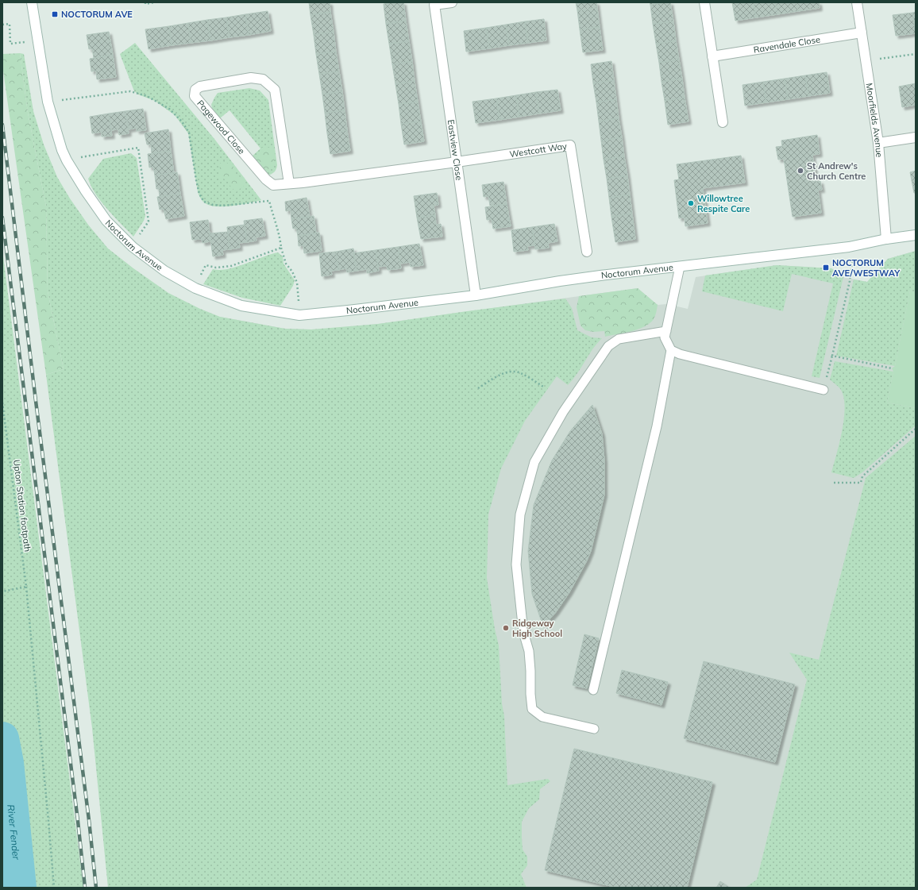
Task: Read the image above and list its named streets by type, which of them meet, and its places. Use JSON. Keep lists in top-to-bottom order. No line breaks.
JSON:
{"streets":{"street":["Ravendale Close","Moorfields Avenue","Pagewood Close","Eastview Close","Westcott Way","Noctorum Avenue"],"path":["Upton Station footpath"]},"crossings":[["Ravendale Close","Moorfields Avenue"],["Moorfields Avenue","Noctorum Avenue"],["Eastview Close","Westcott Way"],["Eastview Close","Noctorum Avenue"]],"water":["River Fender"],"places":{"transit":["NOCTORUM AVE","NOCTORUM AVE/WESTWAY"],"other":["St Andrew's Church Centre","Willowtree Respite Care","Ridgeway High School"]}}
